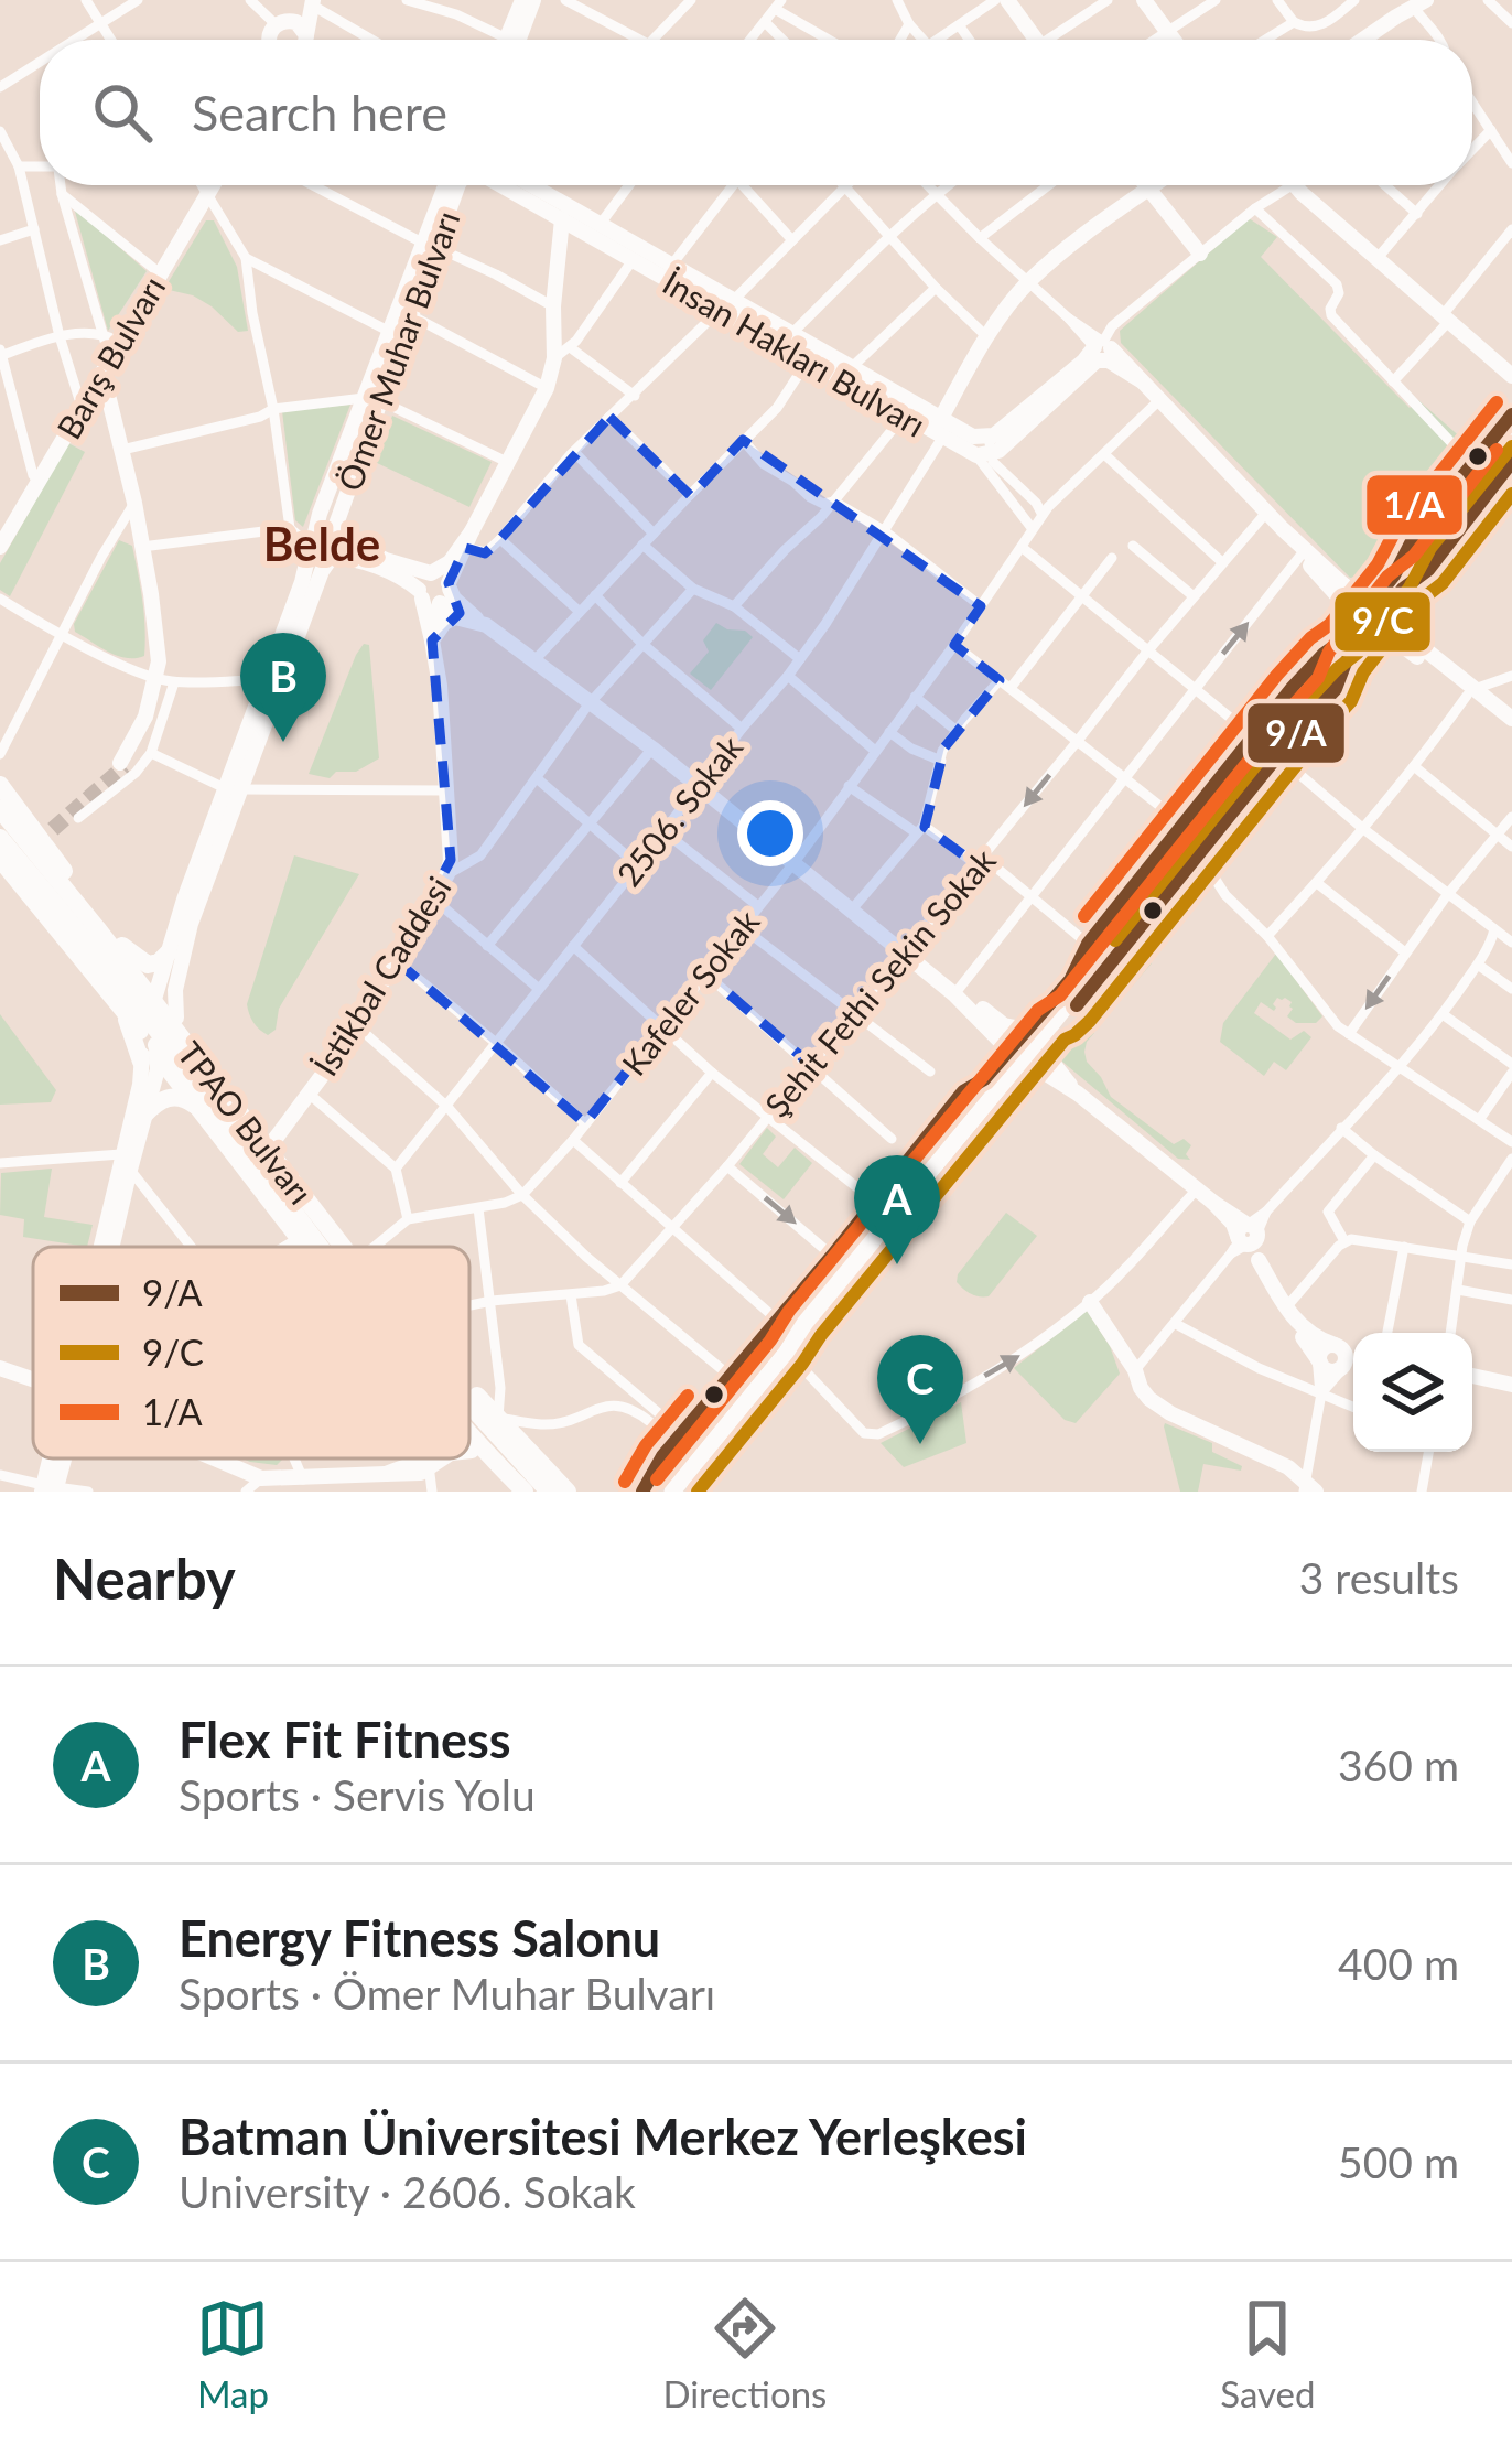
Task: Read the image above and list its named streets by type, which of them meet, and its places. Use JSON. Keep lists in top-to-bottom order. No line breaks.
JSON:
{"streets":{"highway":["TPAO Bulvarı"],"street":["Ömer Muhar Bulvarı","İnsan Hakları Bulvarı","Barış Bulvarı","2506. Sokak","İstikbal Caddesi","Şehit Fethi Sekin Sokak","Kafeler Sokak"]},"crossings":[["Ömer Muhar Bulvarı","TPAO Bulvarı"],["İnsan Hakları Bulvarı","2506. Sokak"],["İstikbal Caddesi","TPAO Bulvarı"]],"districts":["Belde"],"lines":["transit line 1/A","transit line 9/A","transit line 9/C"],"legend":["9/A","9/C","1/A"],"page":{"search":"Search here","pins":["B","A","C"],"heading":["Nearby","3 results"],"list":[{"mark":"A","name":"Flex Fit Fitness","note":"Sports · Servis Yolu","value":"360 m"},{"mark":"B","name":"Energy Fitness Salonu","note":"Sports · Ömer Muhar Bulvarı","value":"400 m"},{"mark":"C","name":"Batman Üniversitesi Merkez Yerleşkesi","note":"University · 2606. Sokak","value":"500 m"}],"nav":["Map","Directions","Saved"]}}
